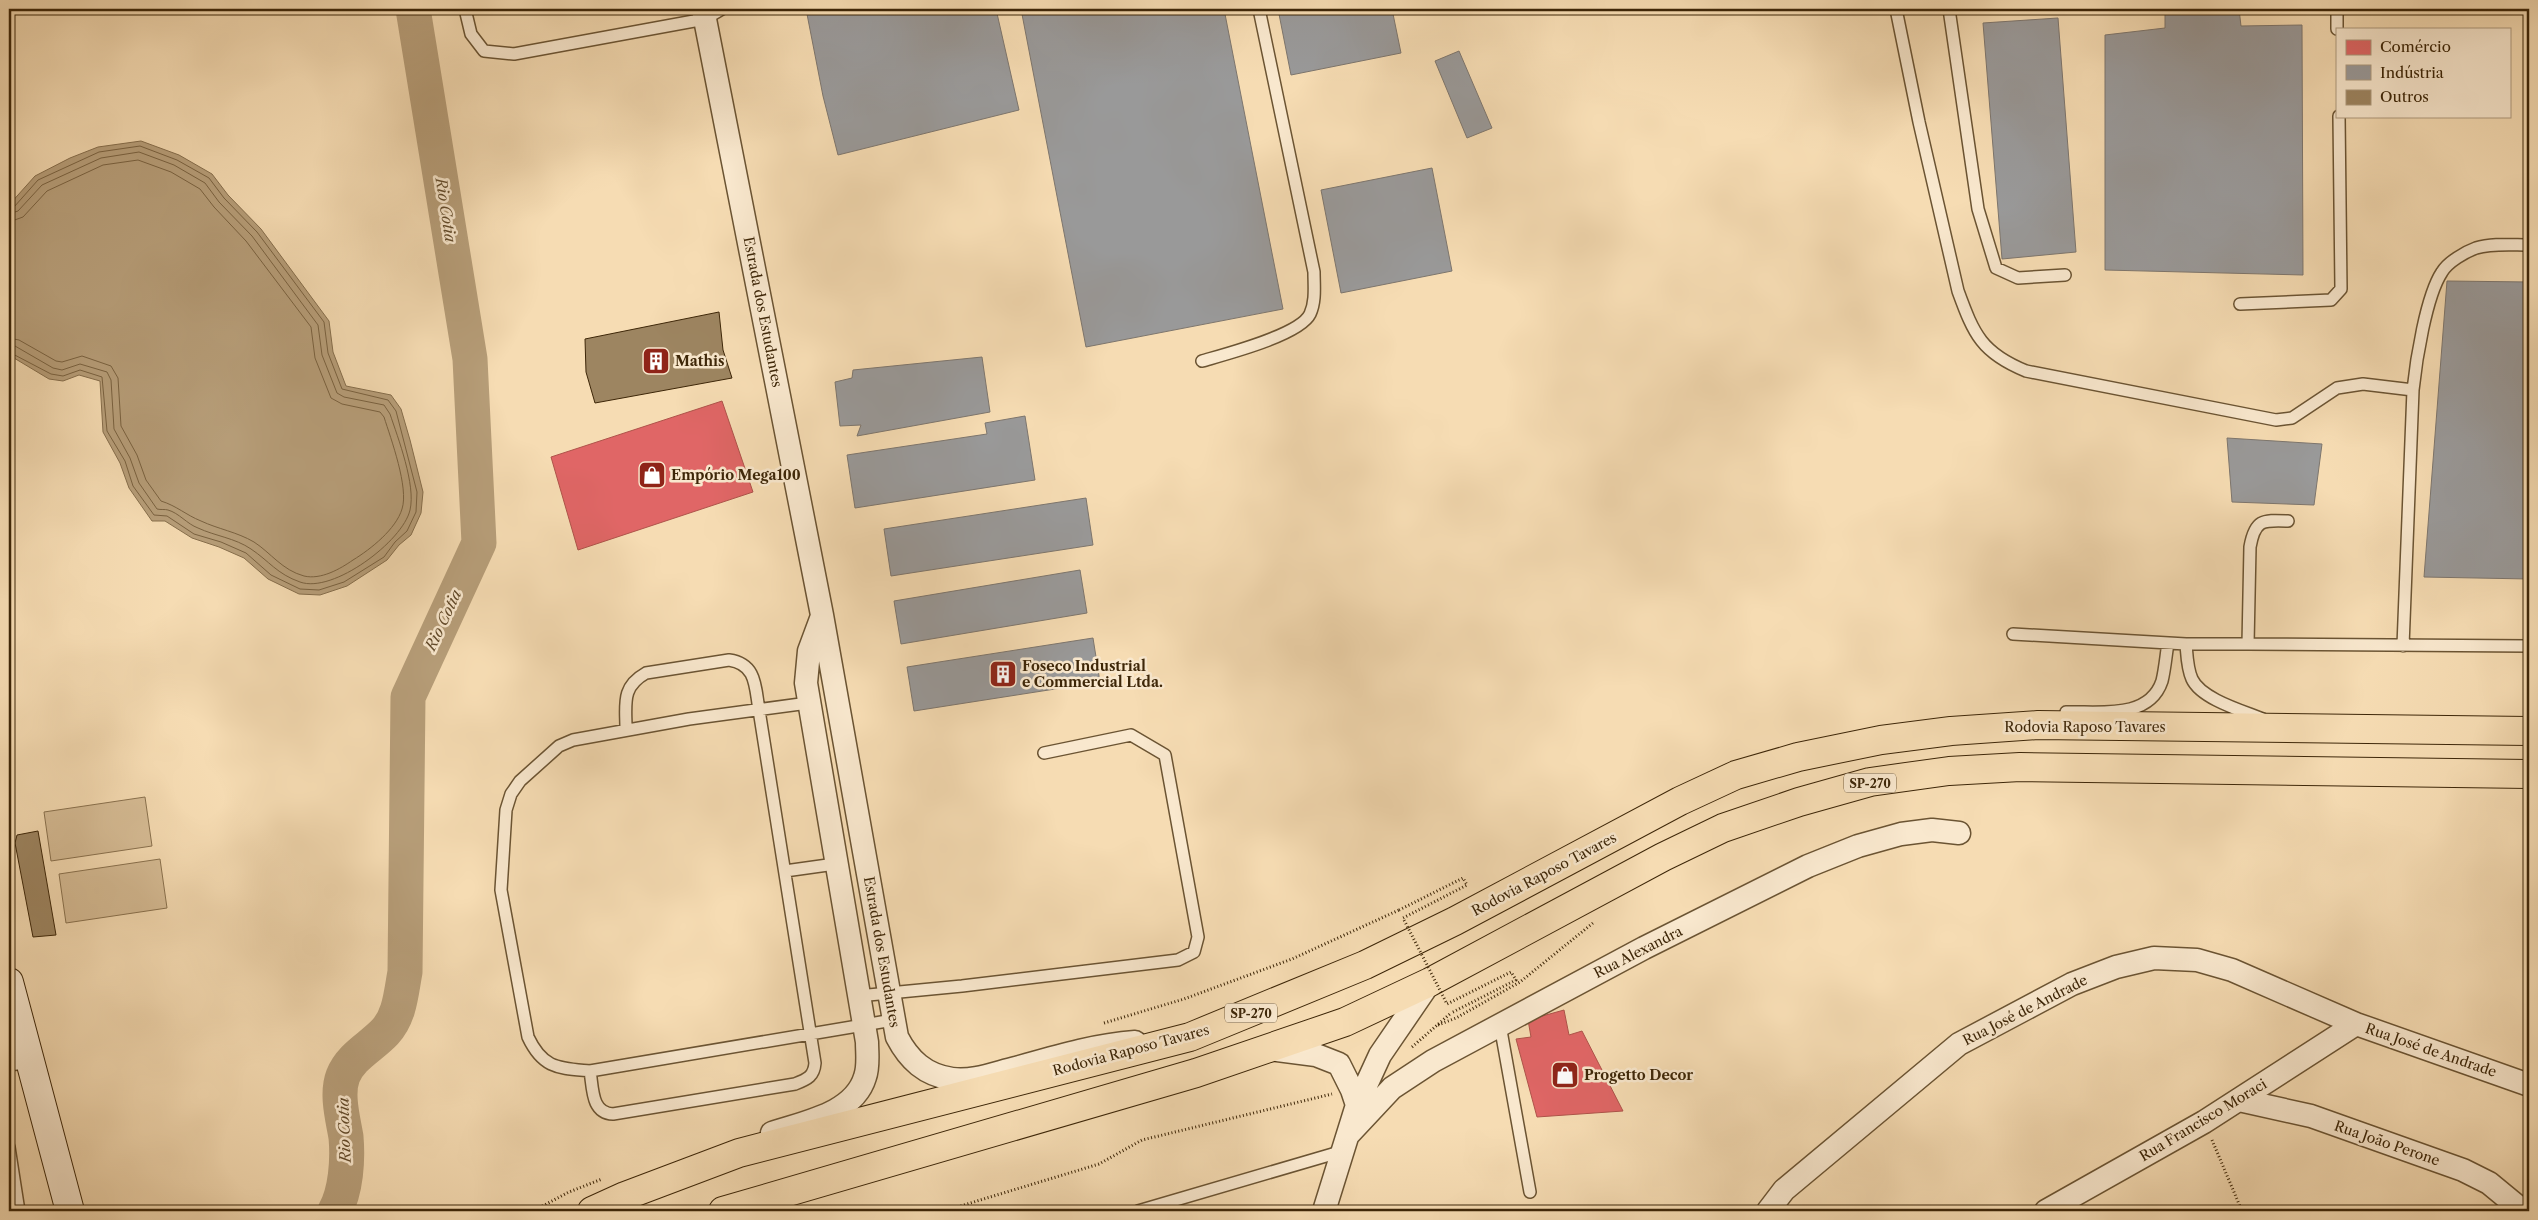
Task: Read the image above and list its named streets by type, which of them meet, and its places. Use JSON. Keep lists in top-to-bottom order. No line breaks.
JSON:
{"streets":{"highway":["Rodovia Raposo Tavares","SP-270"],"street":["Estrada dos Estudantes","Rua Alexandra","Rua José de Andrade","Rua Francisco Moraci","Rua João Perone"]},"crossings":[["Estrada dos Estudantes","Rodovia Raposo Tavares"],["Rua José de Andrade","Rua Francisco Moraci"],["Rua Francisco Moraci","Rua João Perone"]],"water":["Rio Cotia"],"places":{"building":["Mathis","Foseco Industrial e Commercial Ltda."],"shop":["Empório Mega100","Progetto Decor"]},"legend":["Comércio","Indústria","Outros"]}
